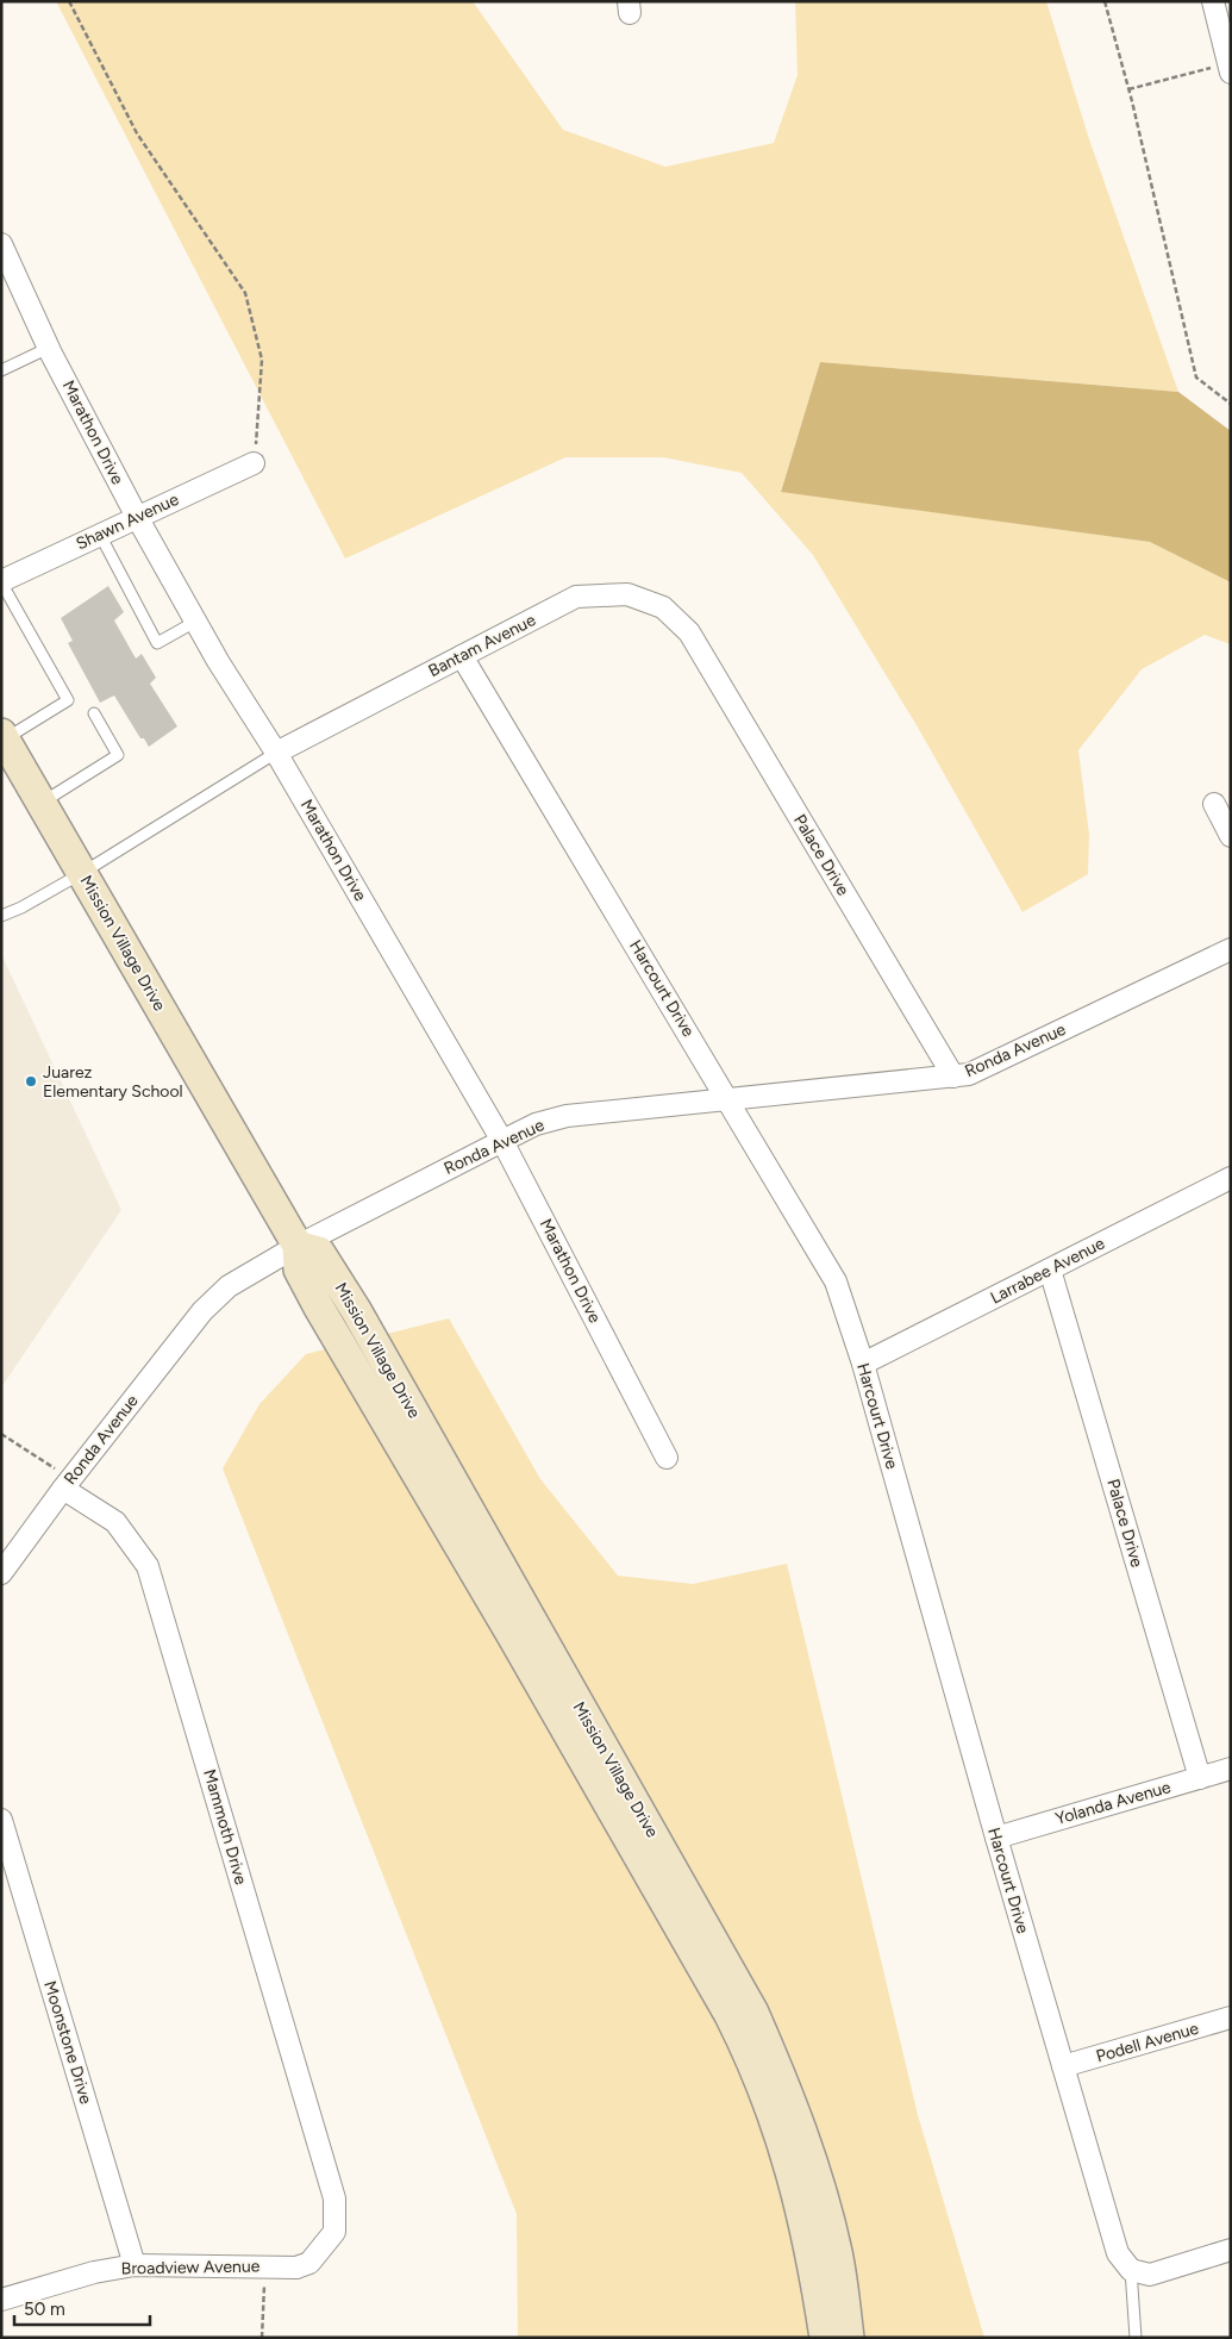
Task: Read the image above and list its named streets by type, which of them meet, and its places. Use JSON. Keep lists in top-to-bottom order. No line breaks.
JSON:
{"streets":{"main road":["Mission Village Drive"],"street":["Marathon Drive","Shawn Avenue","Bantam Avenue","Palace Drive","Harcourt Drive","Ronda Avenue","Larrabee Avenue","Yolanda Avenue","Mammoth Drive","Moonstone Drive","Podell Avenue","Broadview Avenue"]},"crossings":[["Marathon Drive","Shawn Avenue"],["Marathon Drive","Bantam Avenue"],["Marathon Drive","Ronda Avenue"],["Bantam Avenue","Palace Drive"],["Bantam Avenue","Harcourt Drive"],["Palace Drive","Ronda Avenue"],["Palace Drive","Larrabee Avenue"],["Palace Drive","Yolanda Avenue"],["Mission Village Drive","Ronda Avenue"],["Harcourt Drive","Ronda Avenue"],["Harcourt Drive","Larrabee Avenue"],["Harcourt Drive","Yolanda Avenue"],["Harcourt Drive","Podell Avenue"],["Ronda Avenue","Mammoth Drive"],["Mammoth Drive","Broadview Avenue"],["Moonstone Drive","Broadview Avenue"]],"places":["Juarez Elementary School"],"scale_bar":"50 m"}
